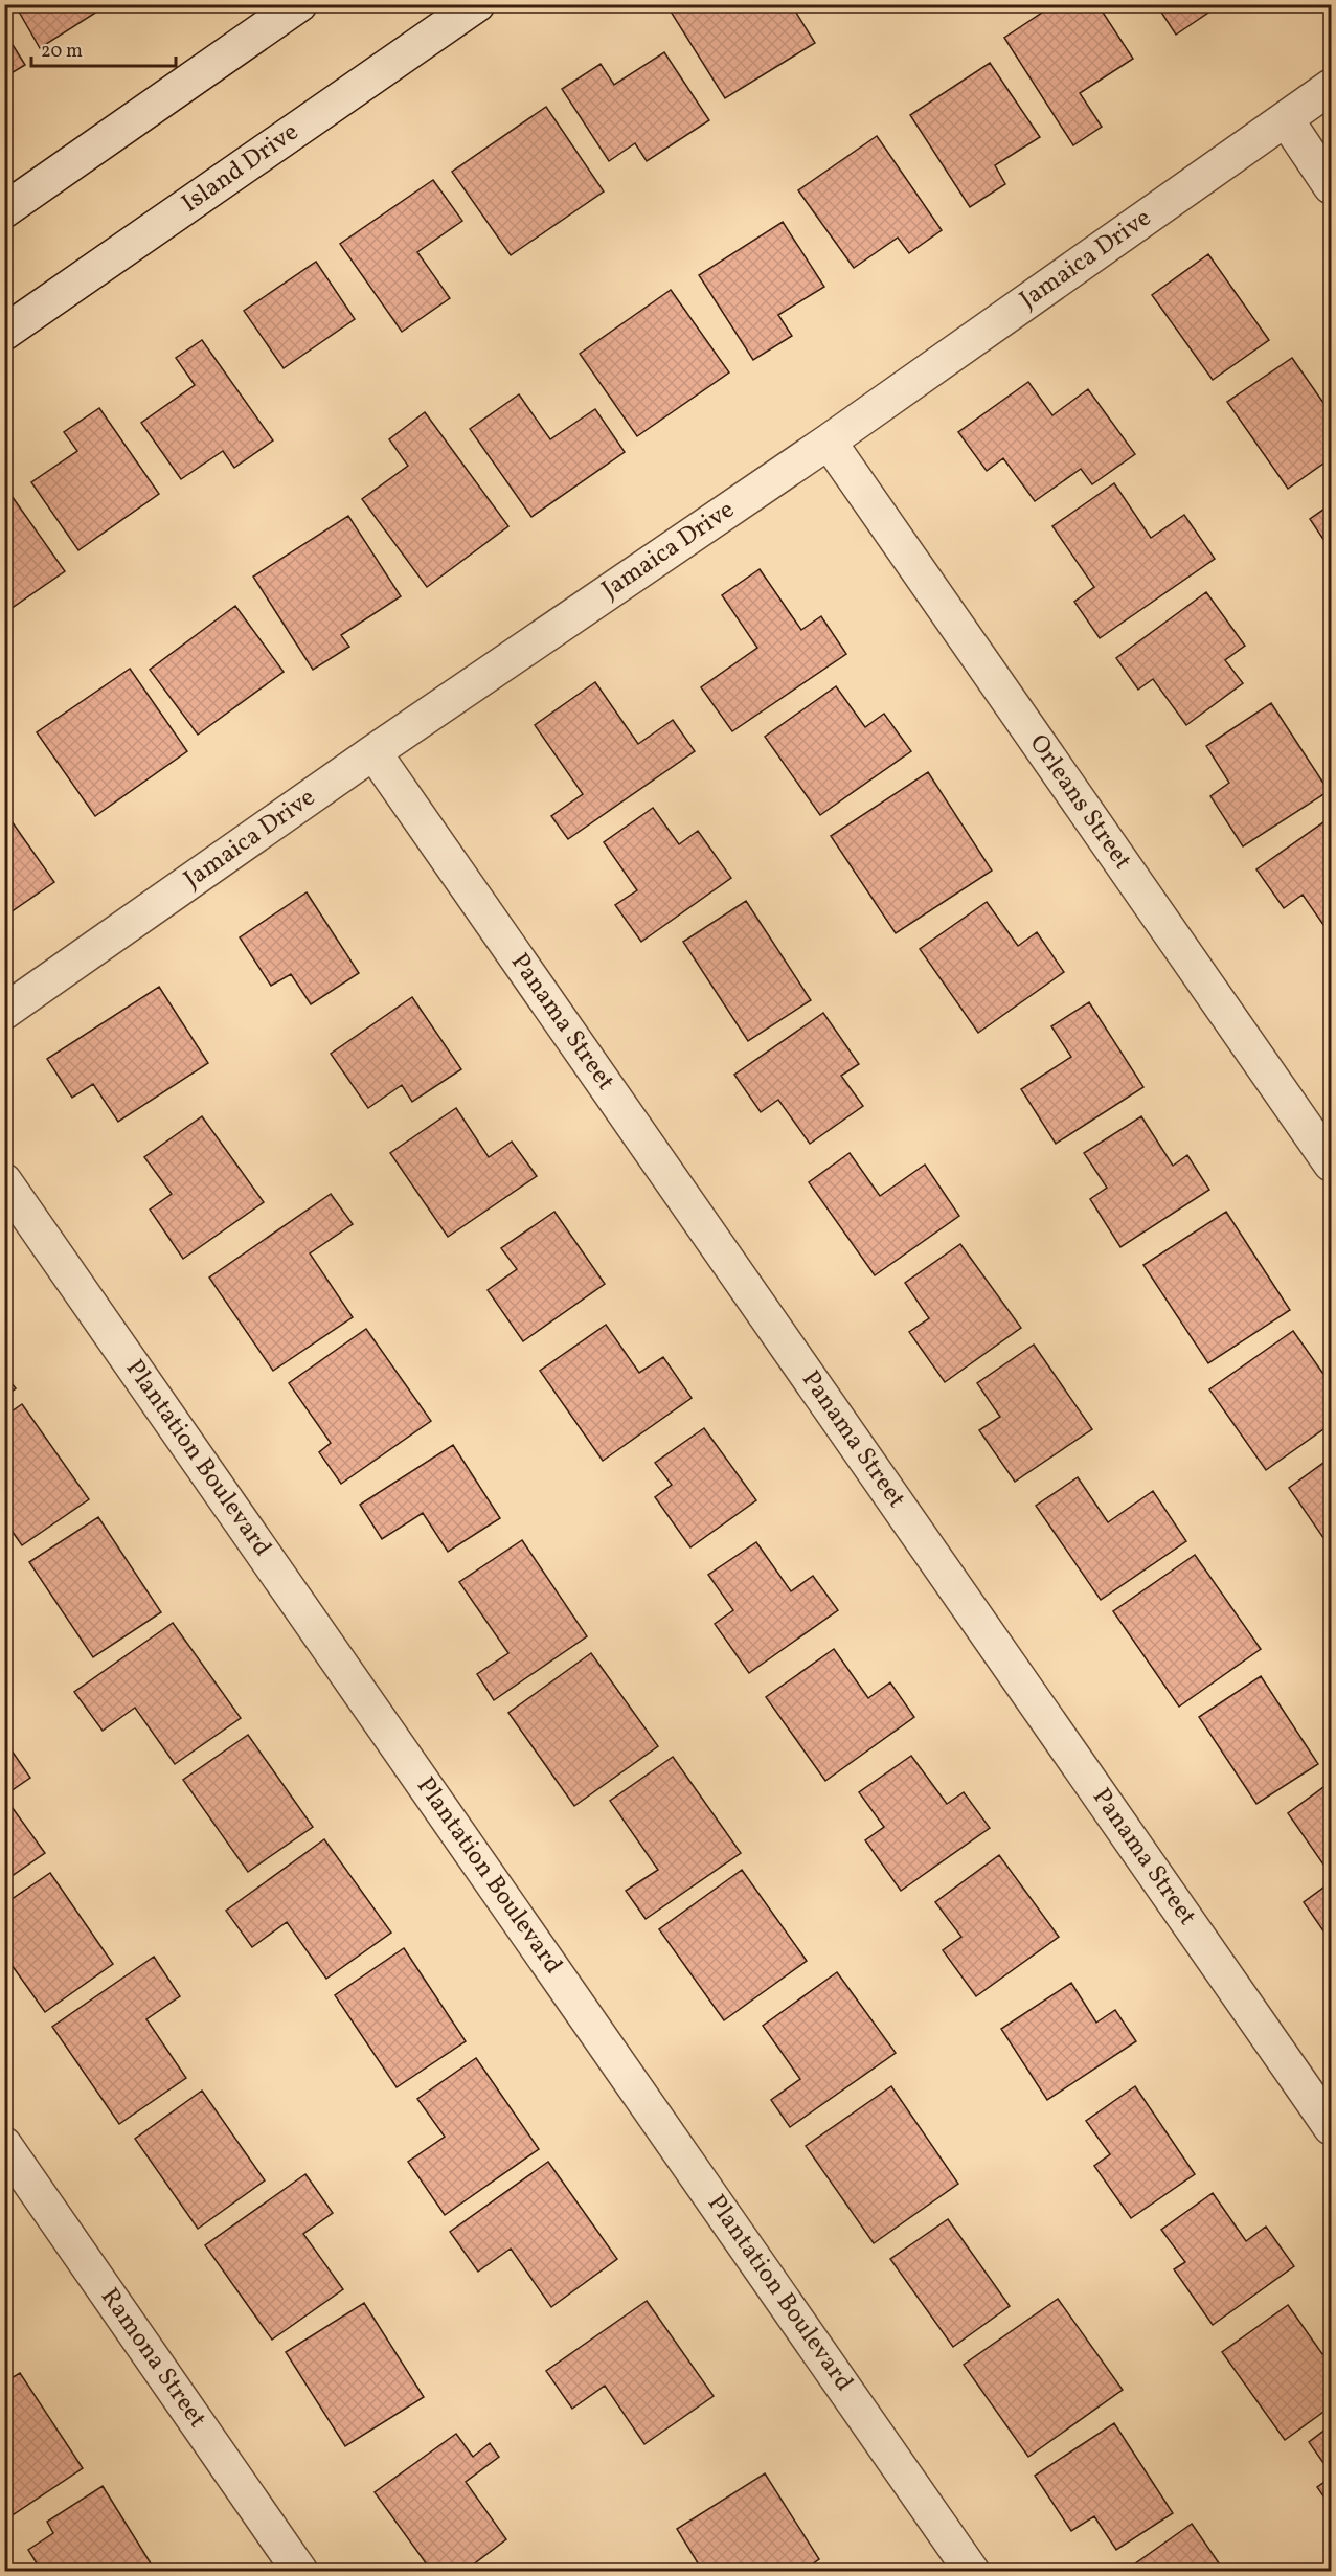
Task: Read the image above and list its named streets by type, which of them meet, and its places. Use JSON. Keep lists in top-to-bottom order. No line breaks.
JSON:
{"streets":{"street":["Island Drive","Jamaica Drive","Orleans Street","Panama Street","Plantation Boulevard","Ramona Street"]},"crossings":[["Jamaica Drive","Orleans Street"],["Jamaica Drive","Panama Street"]],"scale_bar":"20 m"}
